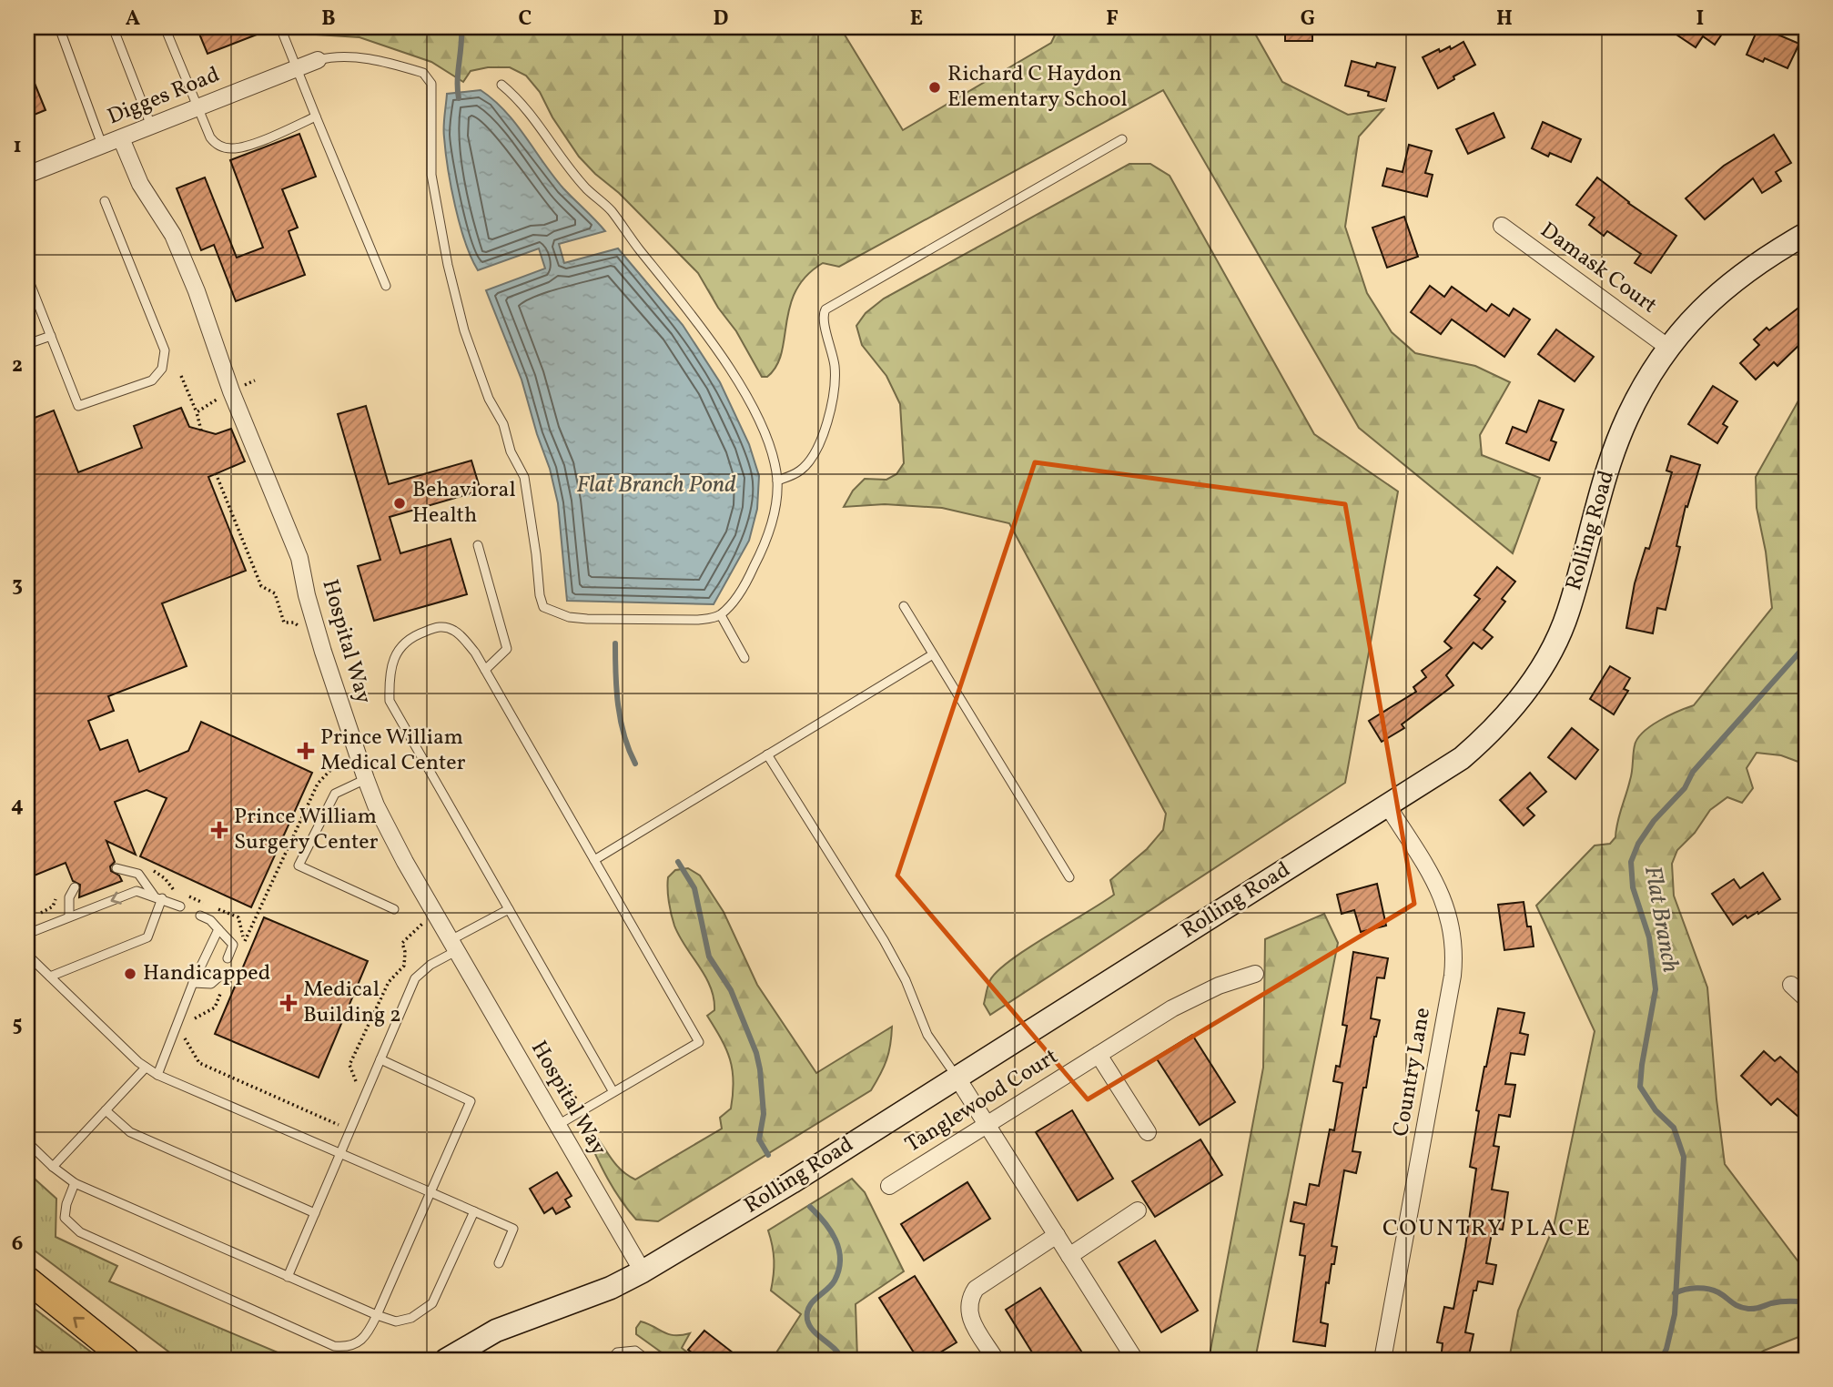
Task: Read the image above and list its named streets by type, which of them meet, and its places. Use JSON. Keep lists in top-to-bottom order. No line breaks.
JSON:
{"streets":{"street":["Digges Road","Damask Court","Rolling Road","Hospital Way","Country Lane","Tanglewood Court"]},"crossings":[["Digges Road","Hospital Way"],["Damask Court","Rolling Road"],["Rolling Road","Hospital Way"],["Rolling Road","Country Lane"]],"districts":["COUNTRY PLACE"],"water":["Flat Branch Pond","Flat Branch"],"places":{"other":["Richard C Haydon Elementary School","Behavioral Health","Handicapped"],"health":["Prince William Medical Center","Prince William Surgery Center","Medical Building 2"]},"grid":{"columns":["A","B","C","D","E","F","G","H","I"],"rows":["1","2","3","4","5","6"]}}
